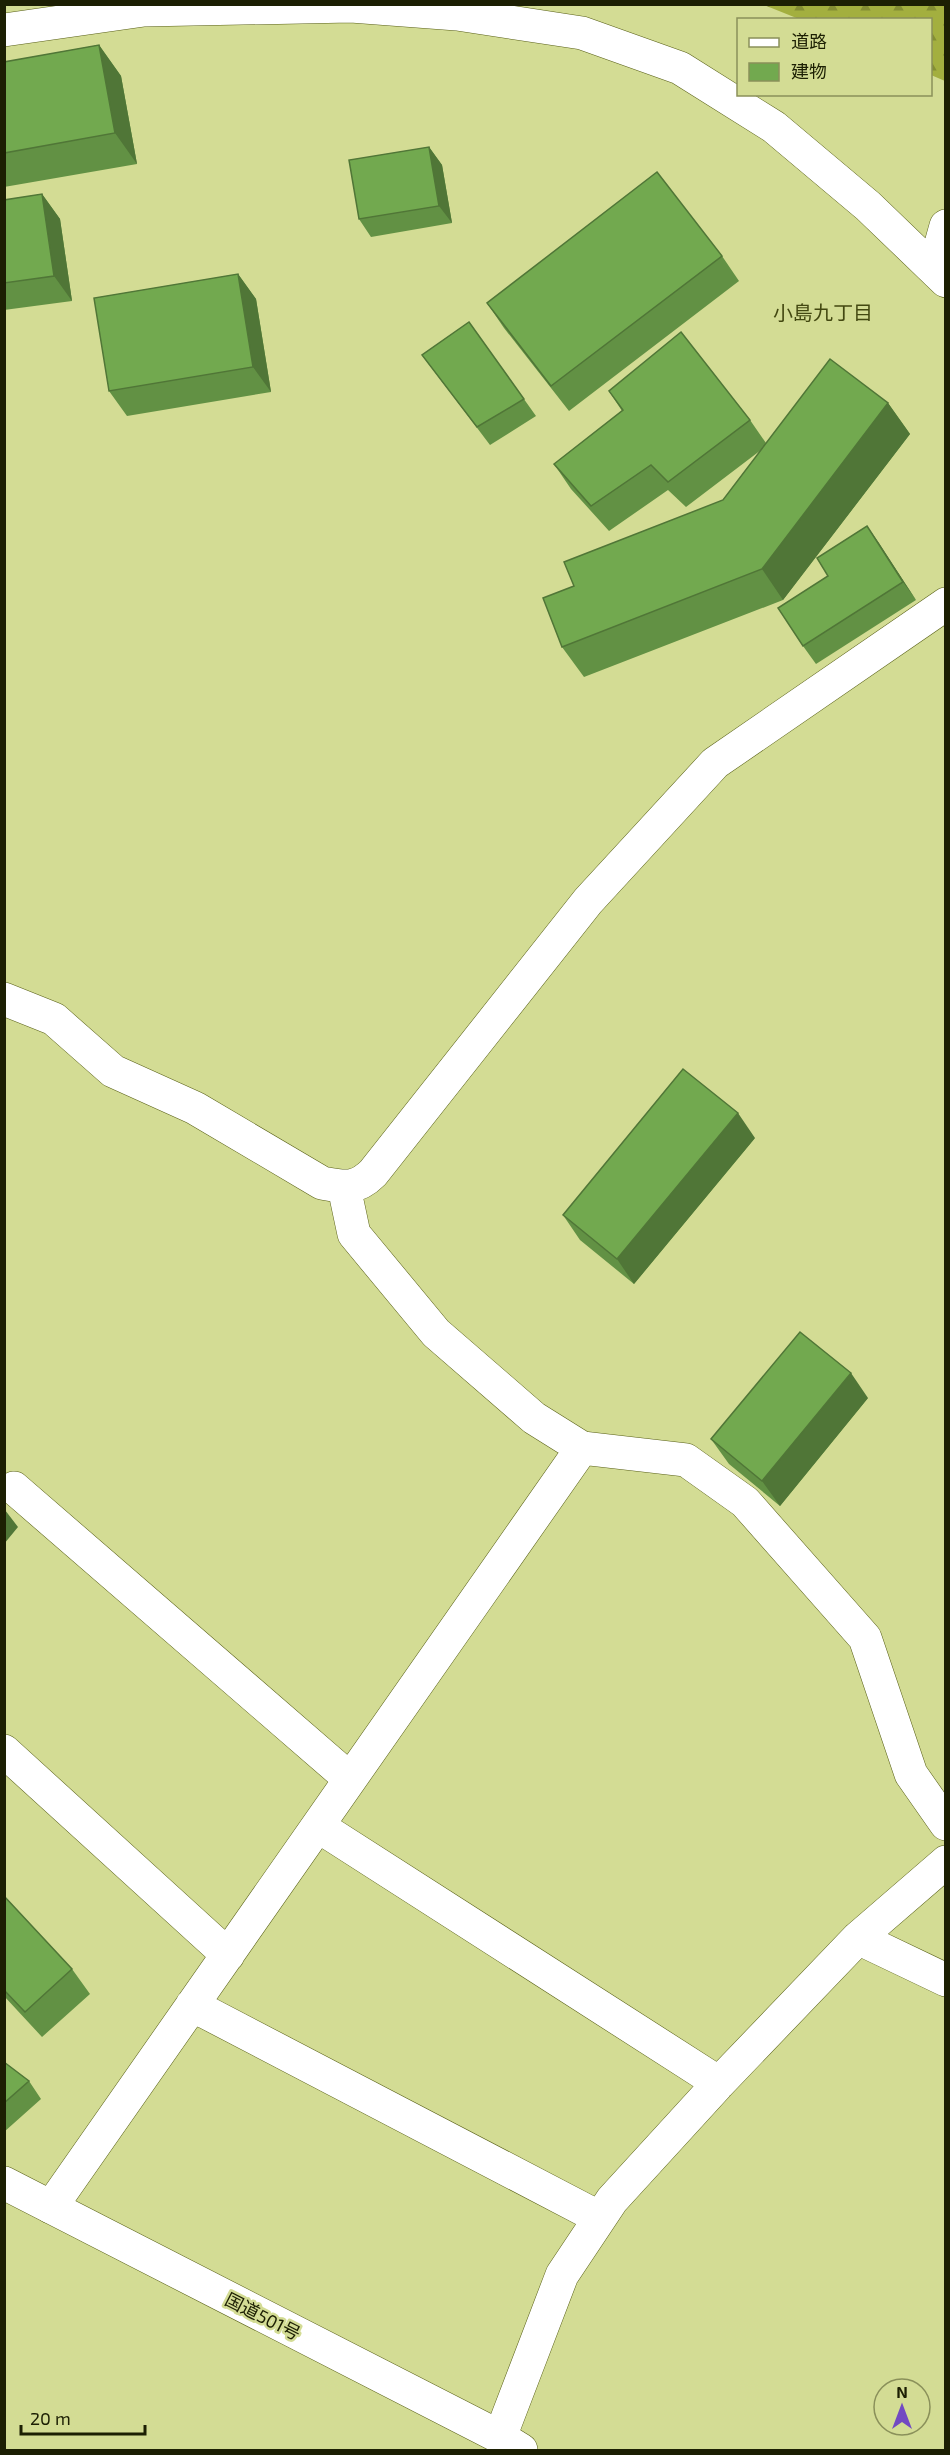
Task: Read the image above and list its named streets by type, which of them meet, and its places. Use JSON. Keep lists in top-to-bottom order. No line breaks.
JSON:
{"streets":{"main road":["国道501号"]},"districts":["小島九丁目"],"legend":["道路","建物"],"scale_bar":"20 m","north":"top"}
